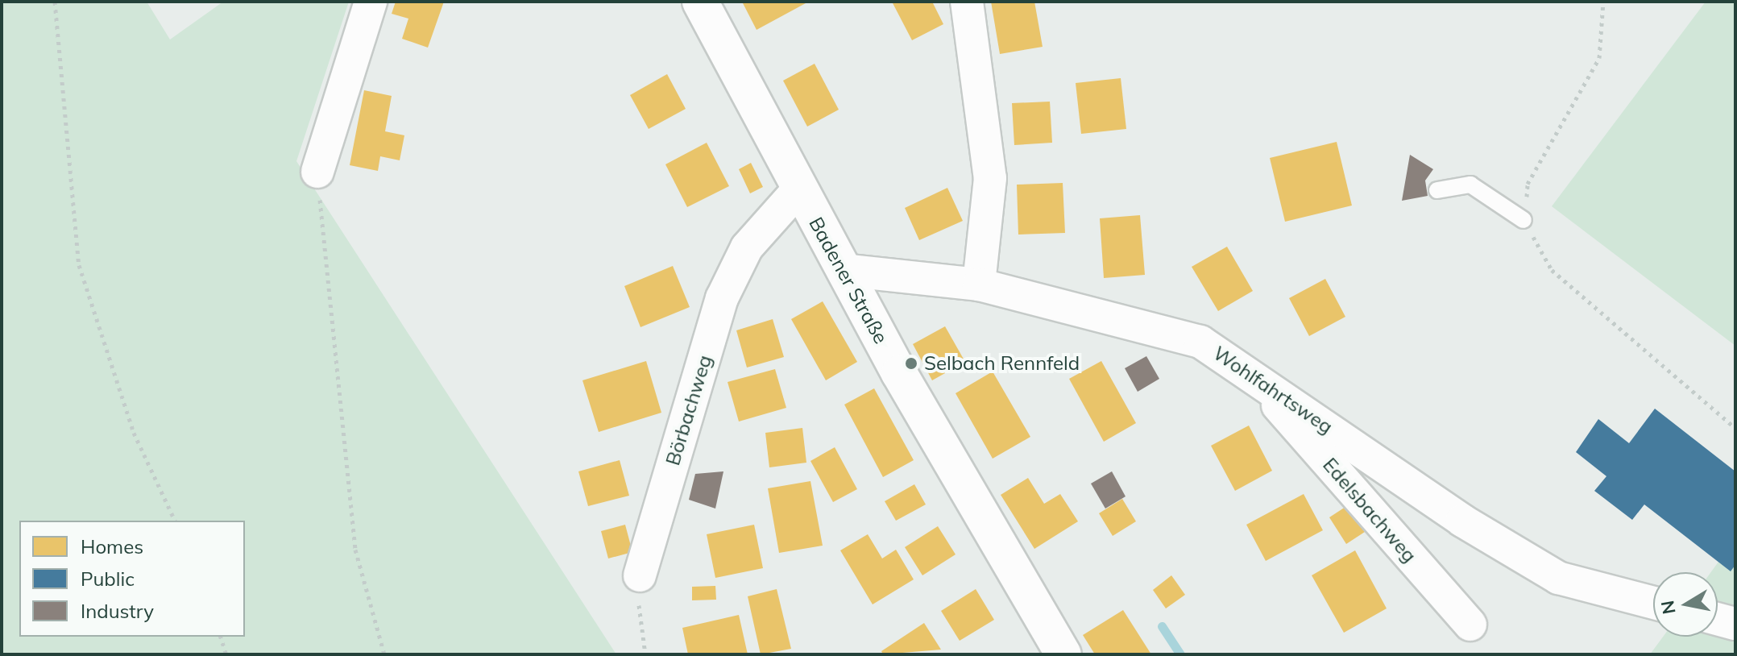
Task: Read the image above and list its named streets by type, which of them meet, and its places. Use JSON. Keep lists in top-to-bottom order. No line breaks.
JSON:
{"streets":{"main road":["Badener Straße"],"street":["Wohlfahrtsweg","Börbachweg","Edelsbachweg"]},"crossings":[["Badener Straße","Wohlfahrtsweg"],["Badener Straße","Börbachweg"],["Wohlfahrtsweg","Edelsbachweg"]],"places":["Selbach Rennfeld"],"legend":["Homes","Public","Industry"],"north":"left"}
